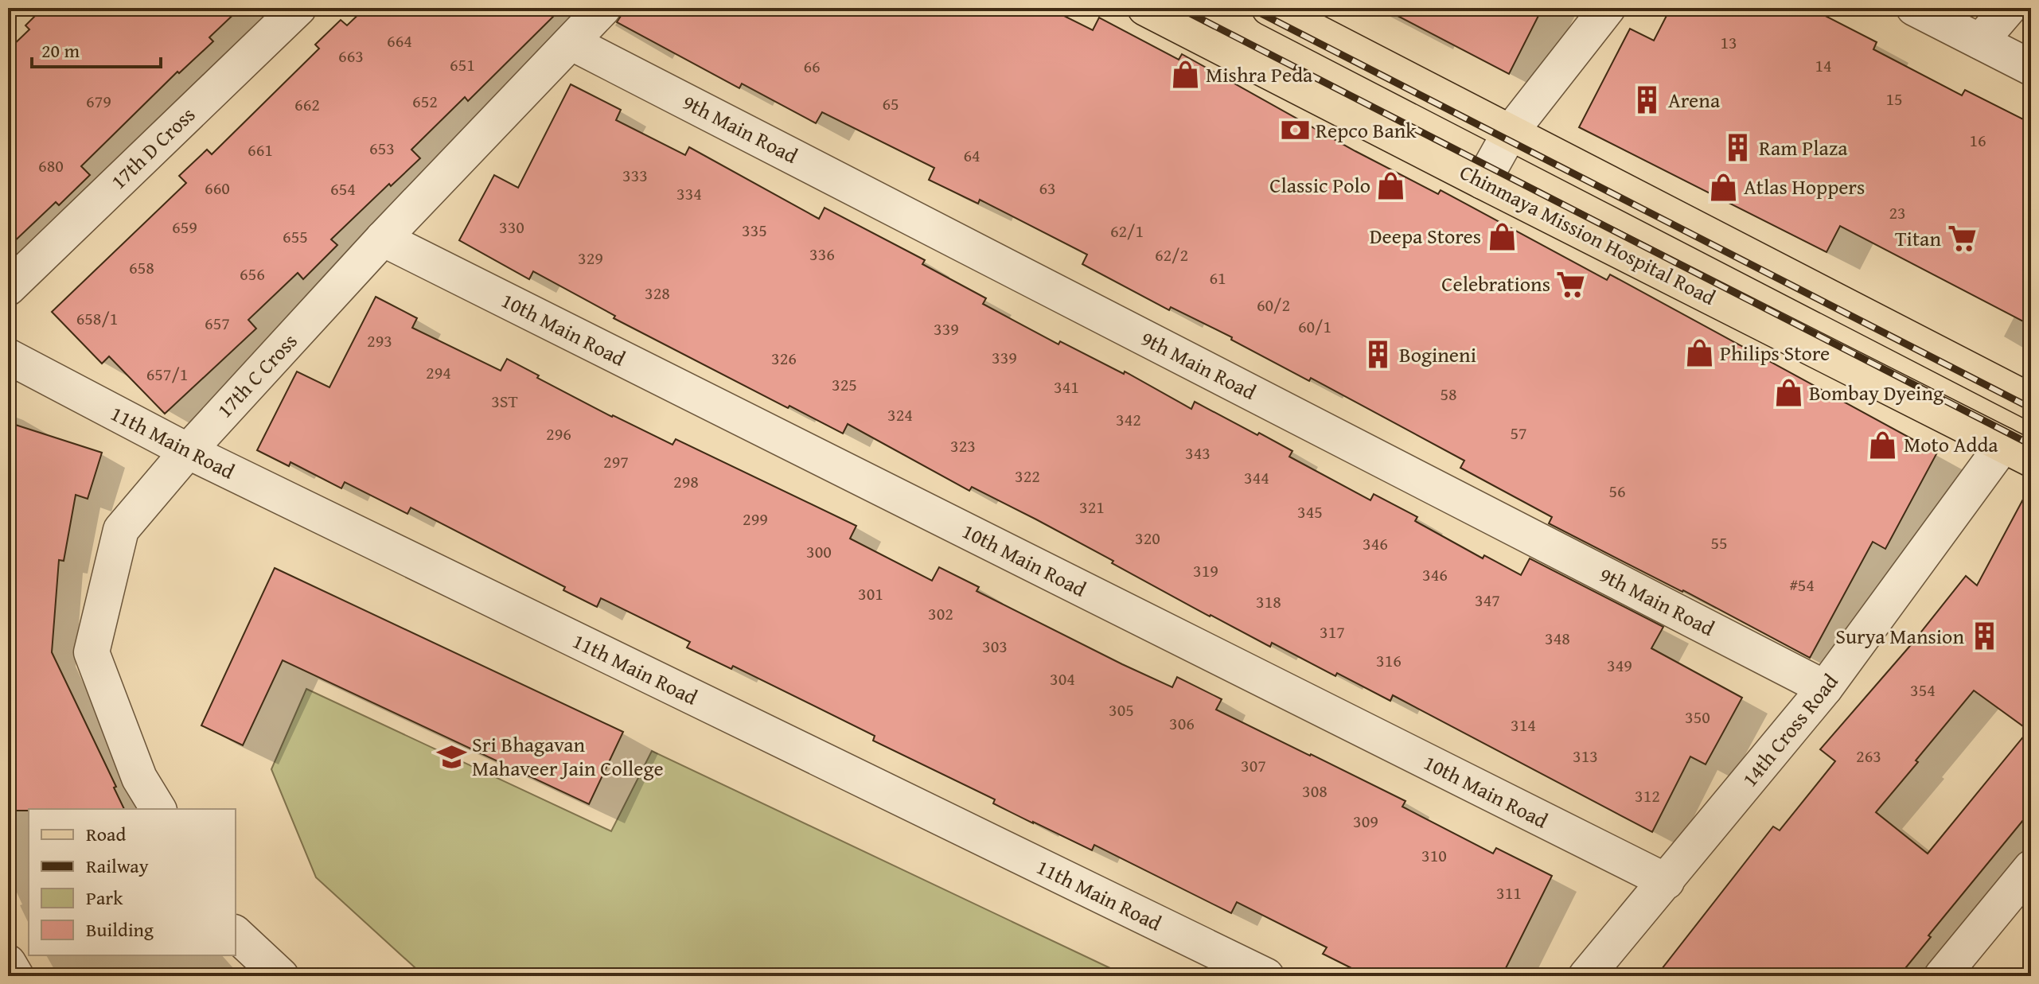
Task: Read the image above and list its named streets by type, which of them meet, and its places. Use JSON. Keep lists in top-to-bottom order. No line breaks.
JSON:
{"streets":{"main road":["Chinmaya Mission Hospital Road"],"street":["9th Main Road","17th D Cross","10th Main Road","17th C Cross","11th Main Road","14th Cross Road"]},"crossings":[["9th Main Road","17th C Cross"],["9th Main Road","14th Cross Road"],["Chinmaya Mission Hospital Road","14th Cross Road"],["10th Main Road","17th C Cross"],["10th Main Road","14th Cross Road"],["17th C Cross","11th Main Road"]],"places":{"shop":["Mishra Peda","Classic Polo","Atlas Hoppers","Deepa Stores","Philips Store","Bombay Dyeing","Moto Adda"],"building":["Arena","Ram Plaza","Bogineni","Surya Mansion"],"bank":["Repco Bank"],"supermarket":["Titan","Celebrations"],"school or university":["Sri Bhagavan Mahaveer Jain College"]},"house_numbers":["664","13","663","651","14","66","15","679","652","65","662","16","653","661","64","680","333","660","63","654","334","23","659","330","335","62/1","655","336","62/2","329","658","656","61","328","60/2","658/1","657","60/1","339","293","339","326","294","657/1","325","341","58","3ST","324","342","57","296","323","343","297","322","344","298","56","321","345","299","320","55","346","300","319","346","#54","301","347","318","302","317","348","303","316","349","304","354","305","350","306","314","313","263","307","308","312","309","310","311"],"legend":["Road","Railway","Park","Building"],"scale_bar":"20 m"}
